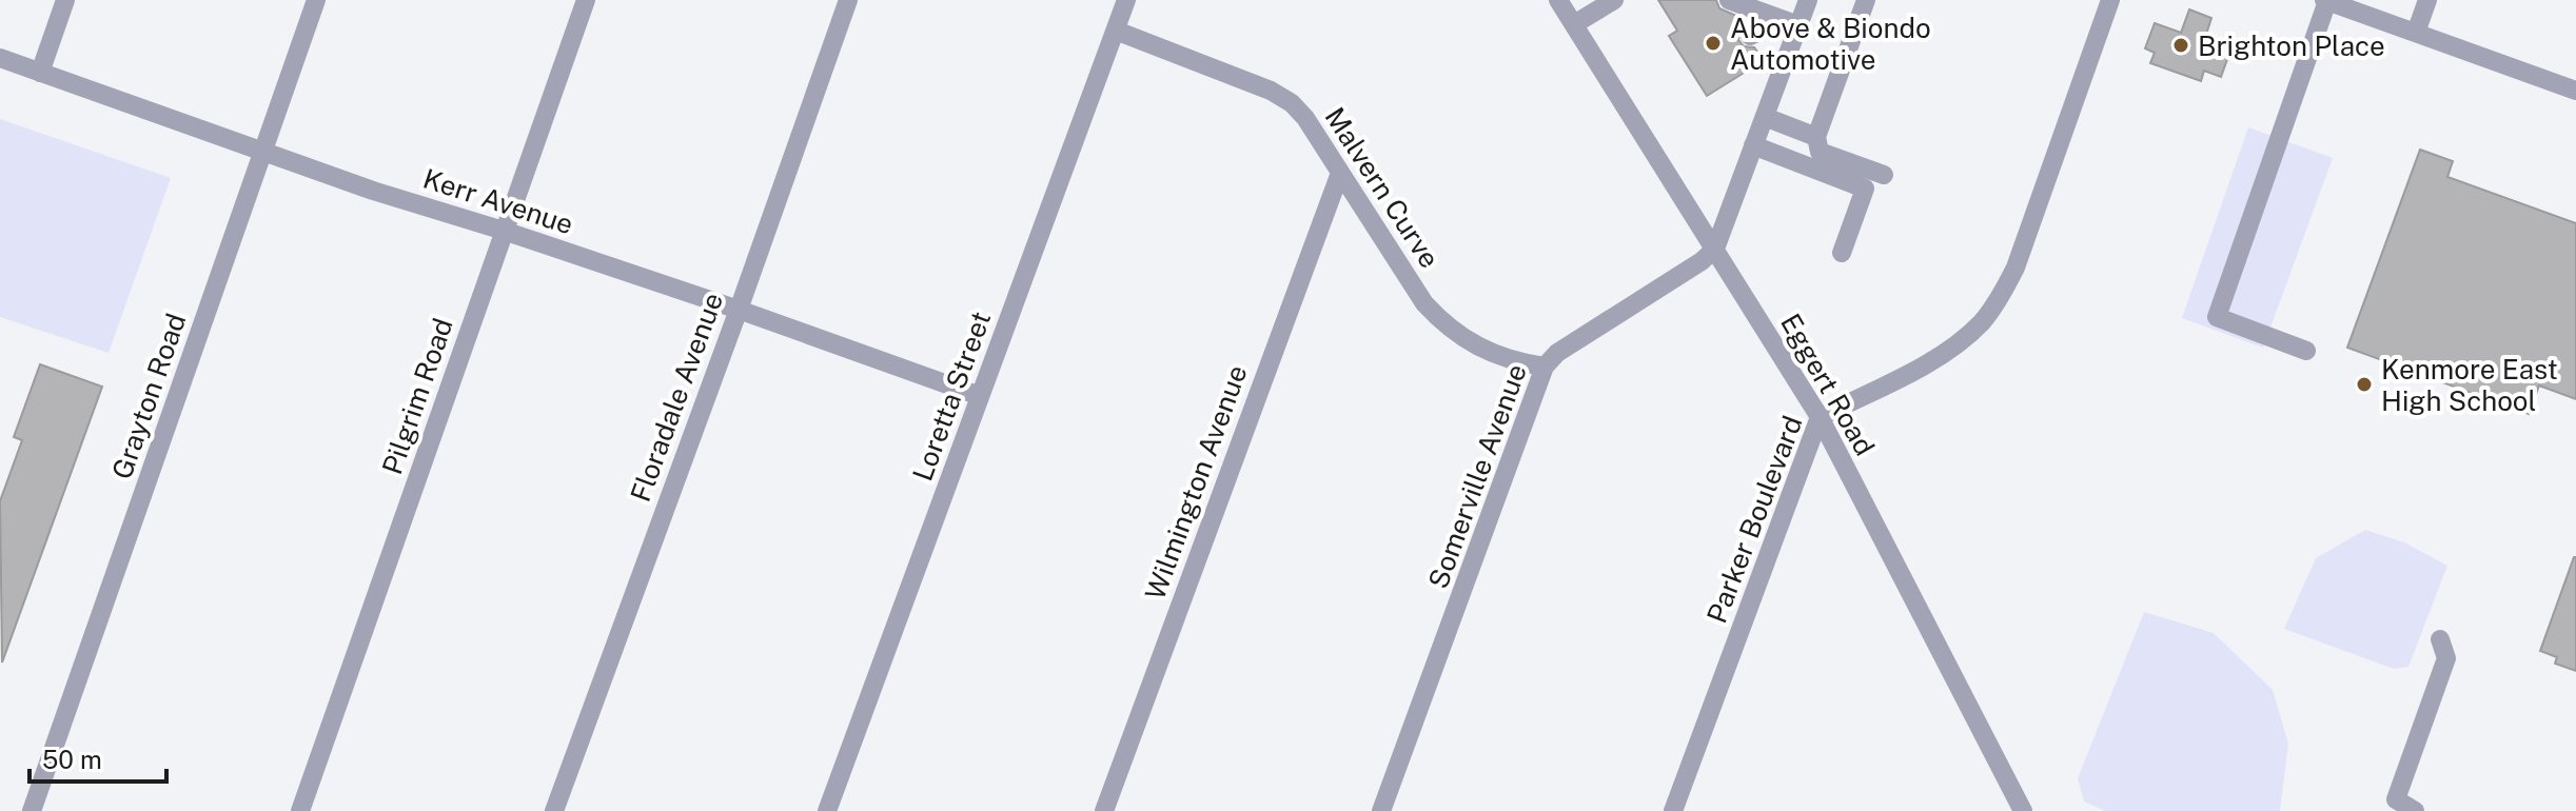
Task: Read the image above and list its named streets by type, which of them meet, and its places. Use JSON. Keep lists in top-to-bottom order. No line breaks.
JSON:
{"streets":{"street":["Malvern Curve","Kerr Avenue","Eggert Road","Grayton Road","Pilgrim Road","Loretta Street","Floradale Avenue","Somerville Avenue","Wilmington Avenue","Parker Boulevard"]},"crossings":[["Malvern Curve","Loretta Street"],["Malvern Curve","Somerville Avenue"],["Malvern Curve","Wilmington Avenue"],["Kerr Avenue","Grayton Road"],["Kerr Avenue","Pilgrim Road"],["Kerr Avenue","Loretta Street"],["Kerr Avenue","Floradale Avenue"],["Eggert Road","Somerville Avenue"],["Eggert Road","Parker Boulevard"]],"places":["Above & Biondo Automotive","Brighton Place","Kenmore East High School"],"scale_bar":"50 m"}
